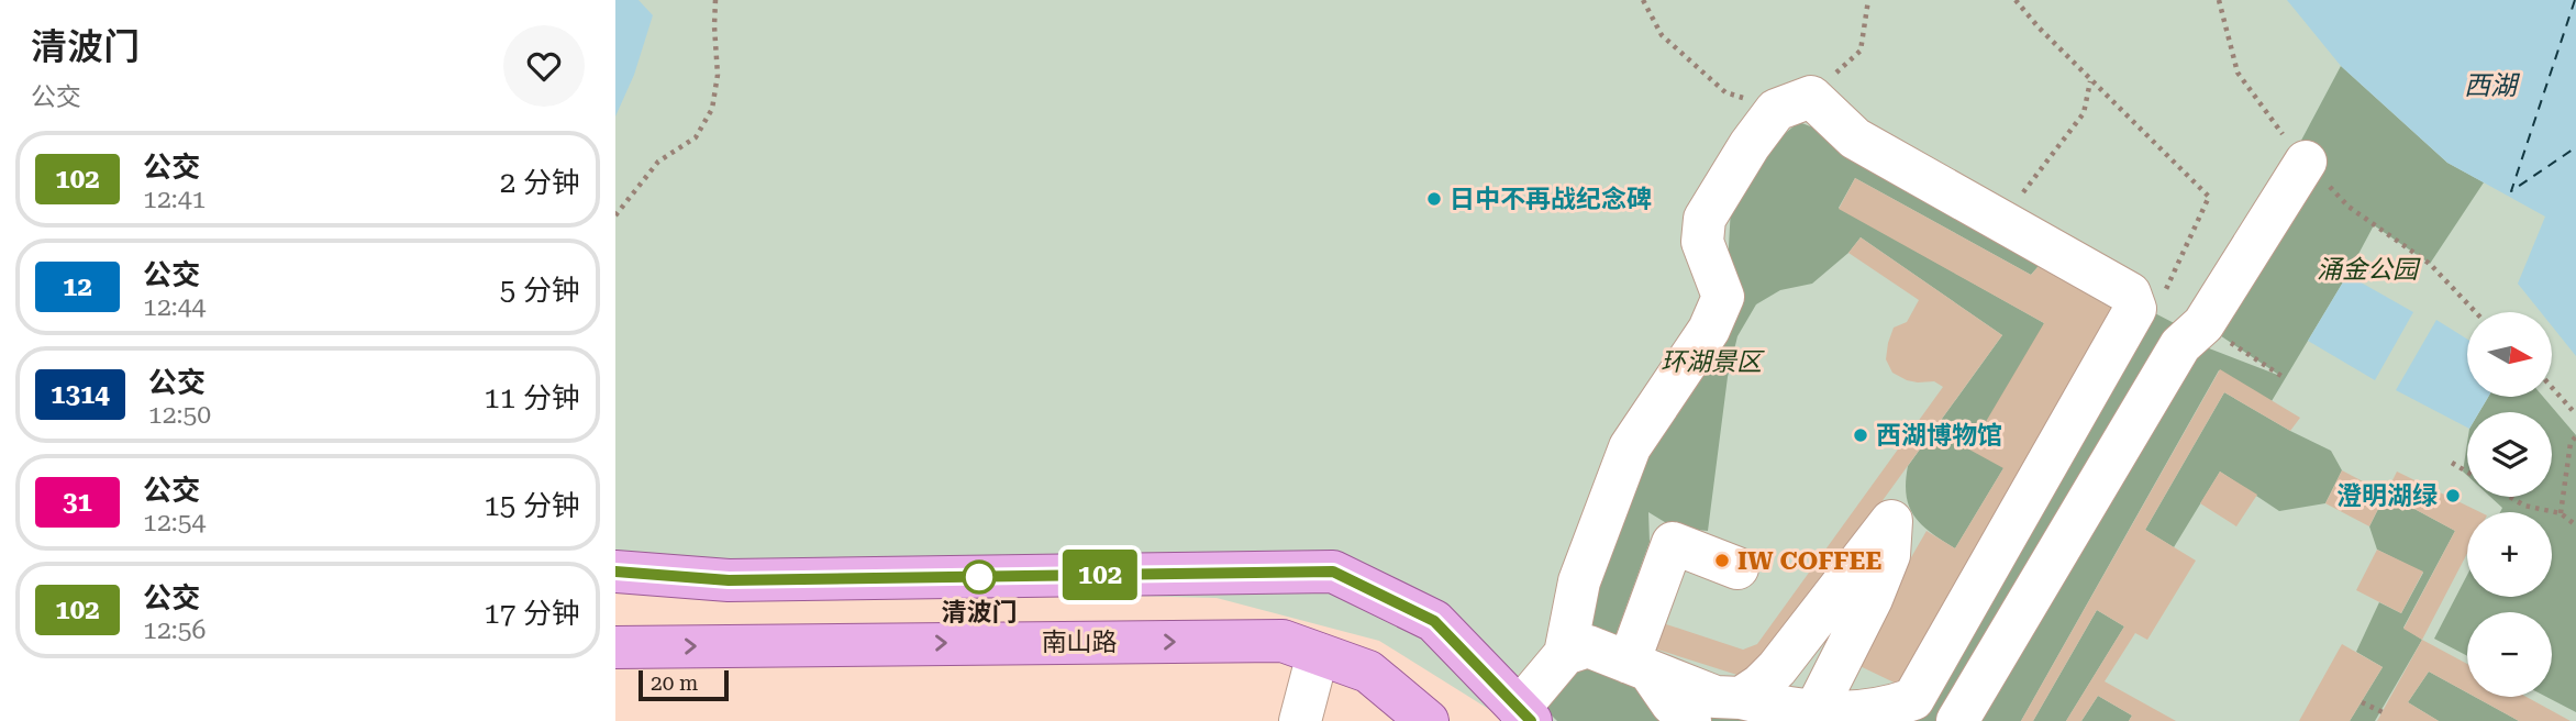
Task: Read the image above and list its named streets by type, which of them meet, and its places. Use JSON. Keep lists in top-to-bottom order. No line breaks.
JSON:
{"streets":{"main road":["南山路"]},"water":["西湖"],"parks":["涌金公园","环湖景区"],"places":["日中不再战纪念碑","西湖博物馆","澄明湖绿","IW COFFEE","清波门"],"lines":["bus line 102"],"scale_bar":"20 m","north":"right","page":{"heading":["清波门","公交"],"on_map":"102","list":[{"mark":"102","name":"公交","note":"12:41","value":"2 分钟"},{"mark":"12","name":"公交","note":"12:44","value":"5 分钟"},{"mark":"1314","name":"公交","note":"12:50","value":"11 分钟"},{"mark":"31","name":"公交","note":"12:54","value":"15 分钟"},{"mark":"102","name":"公交","note":"12:56","value":"17 分钟"}],"map_buttons":["+","−"],"scale":"20 m"}}
